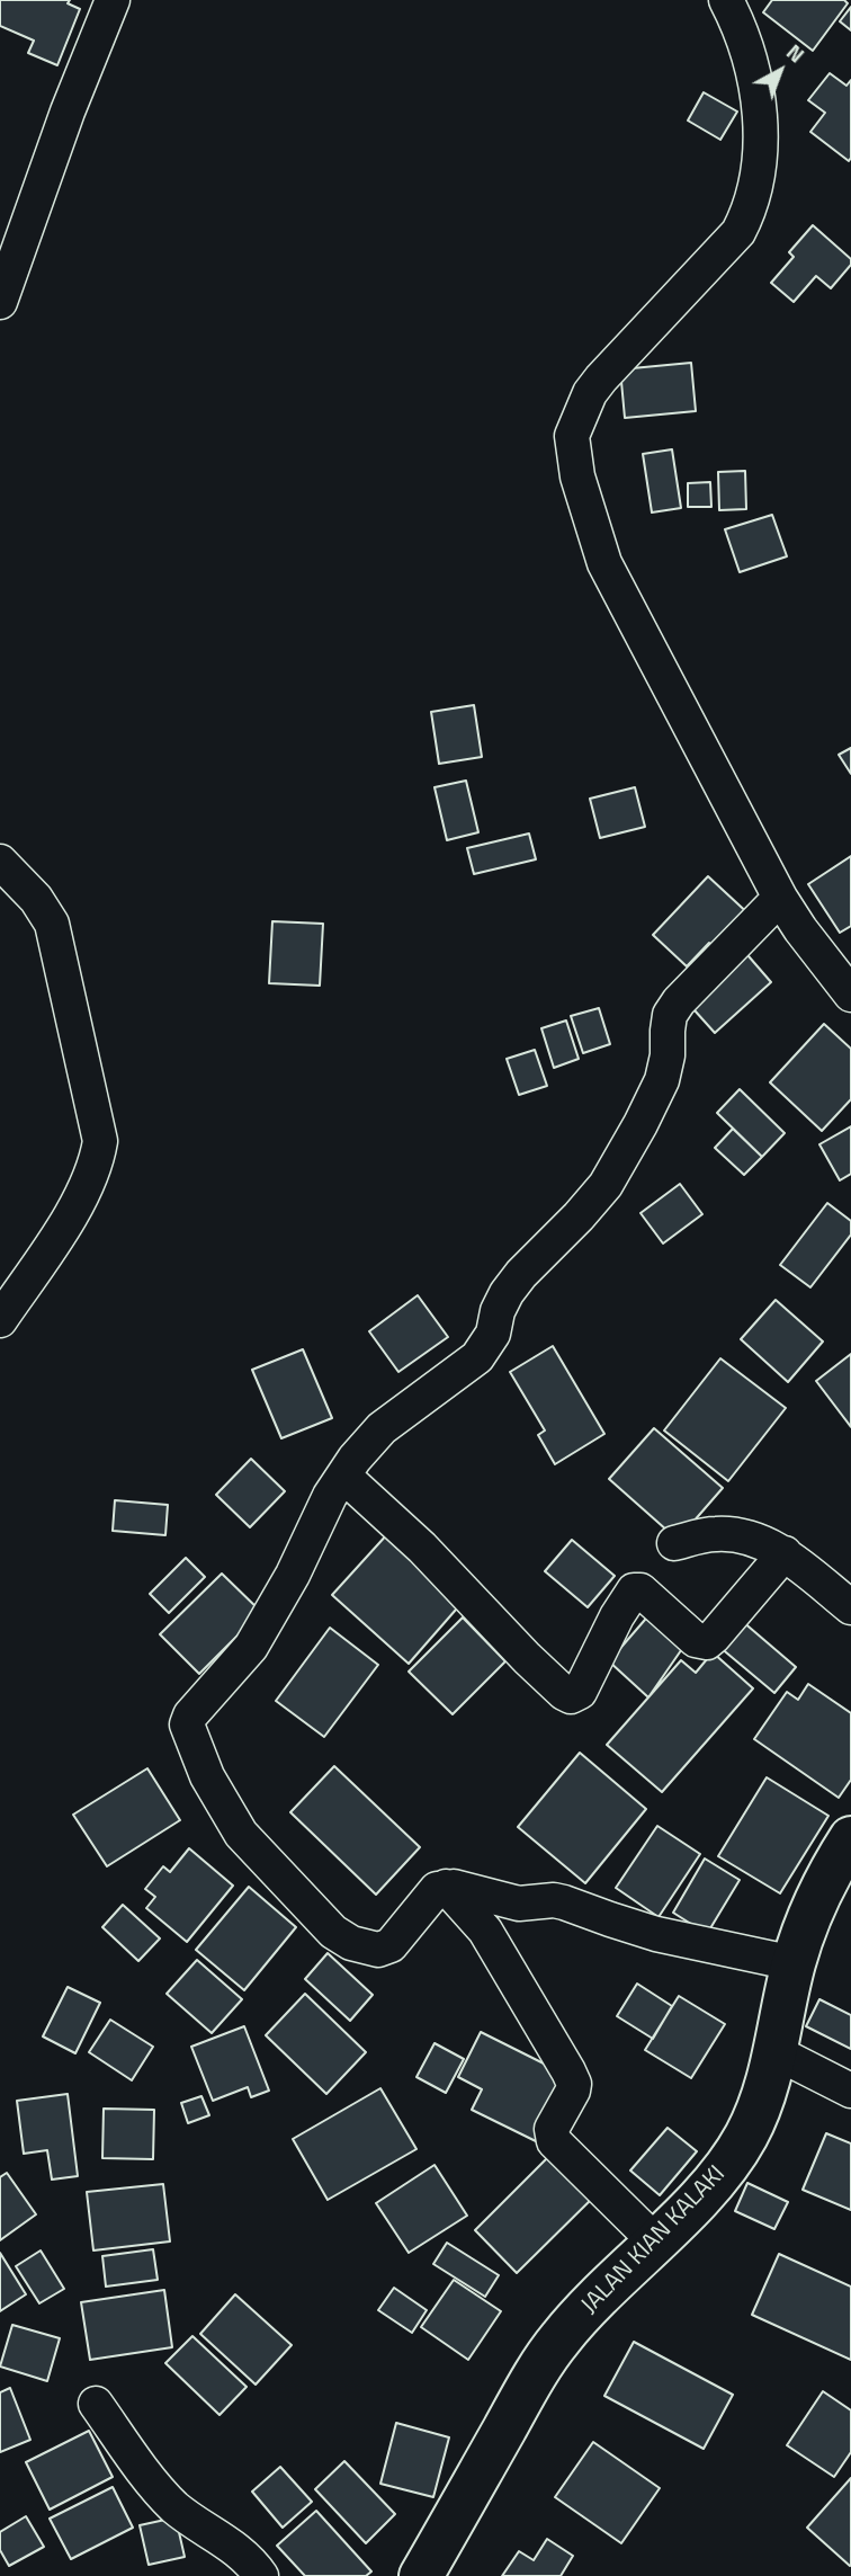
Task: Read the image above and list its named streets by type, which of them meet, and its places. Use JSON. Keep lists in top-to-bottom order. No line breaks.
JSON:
{"streets":{"street":["JALAN KIAN KALAKI"]},"north":"top right"}
